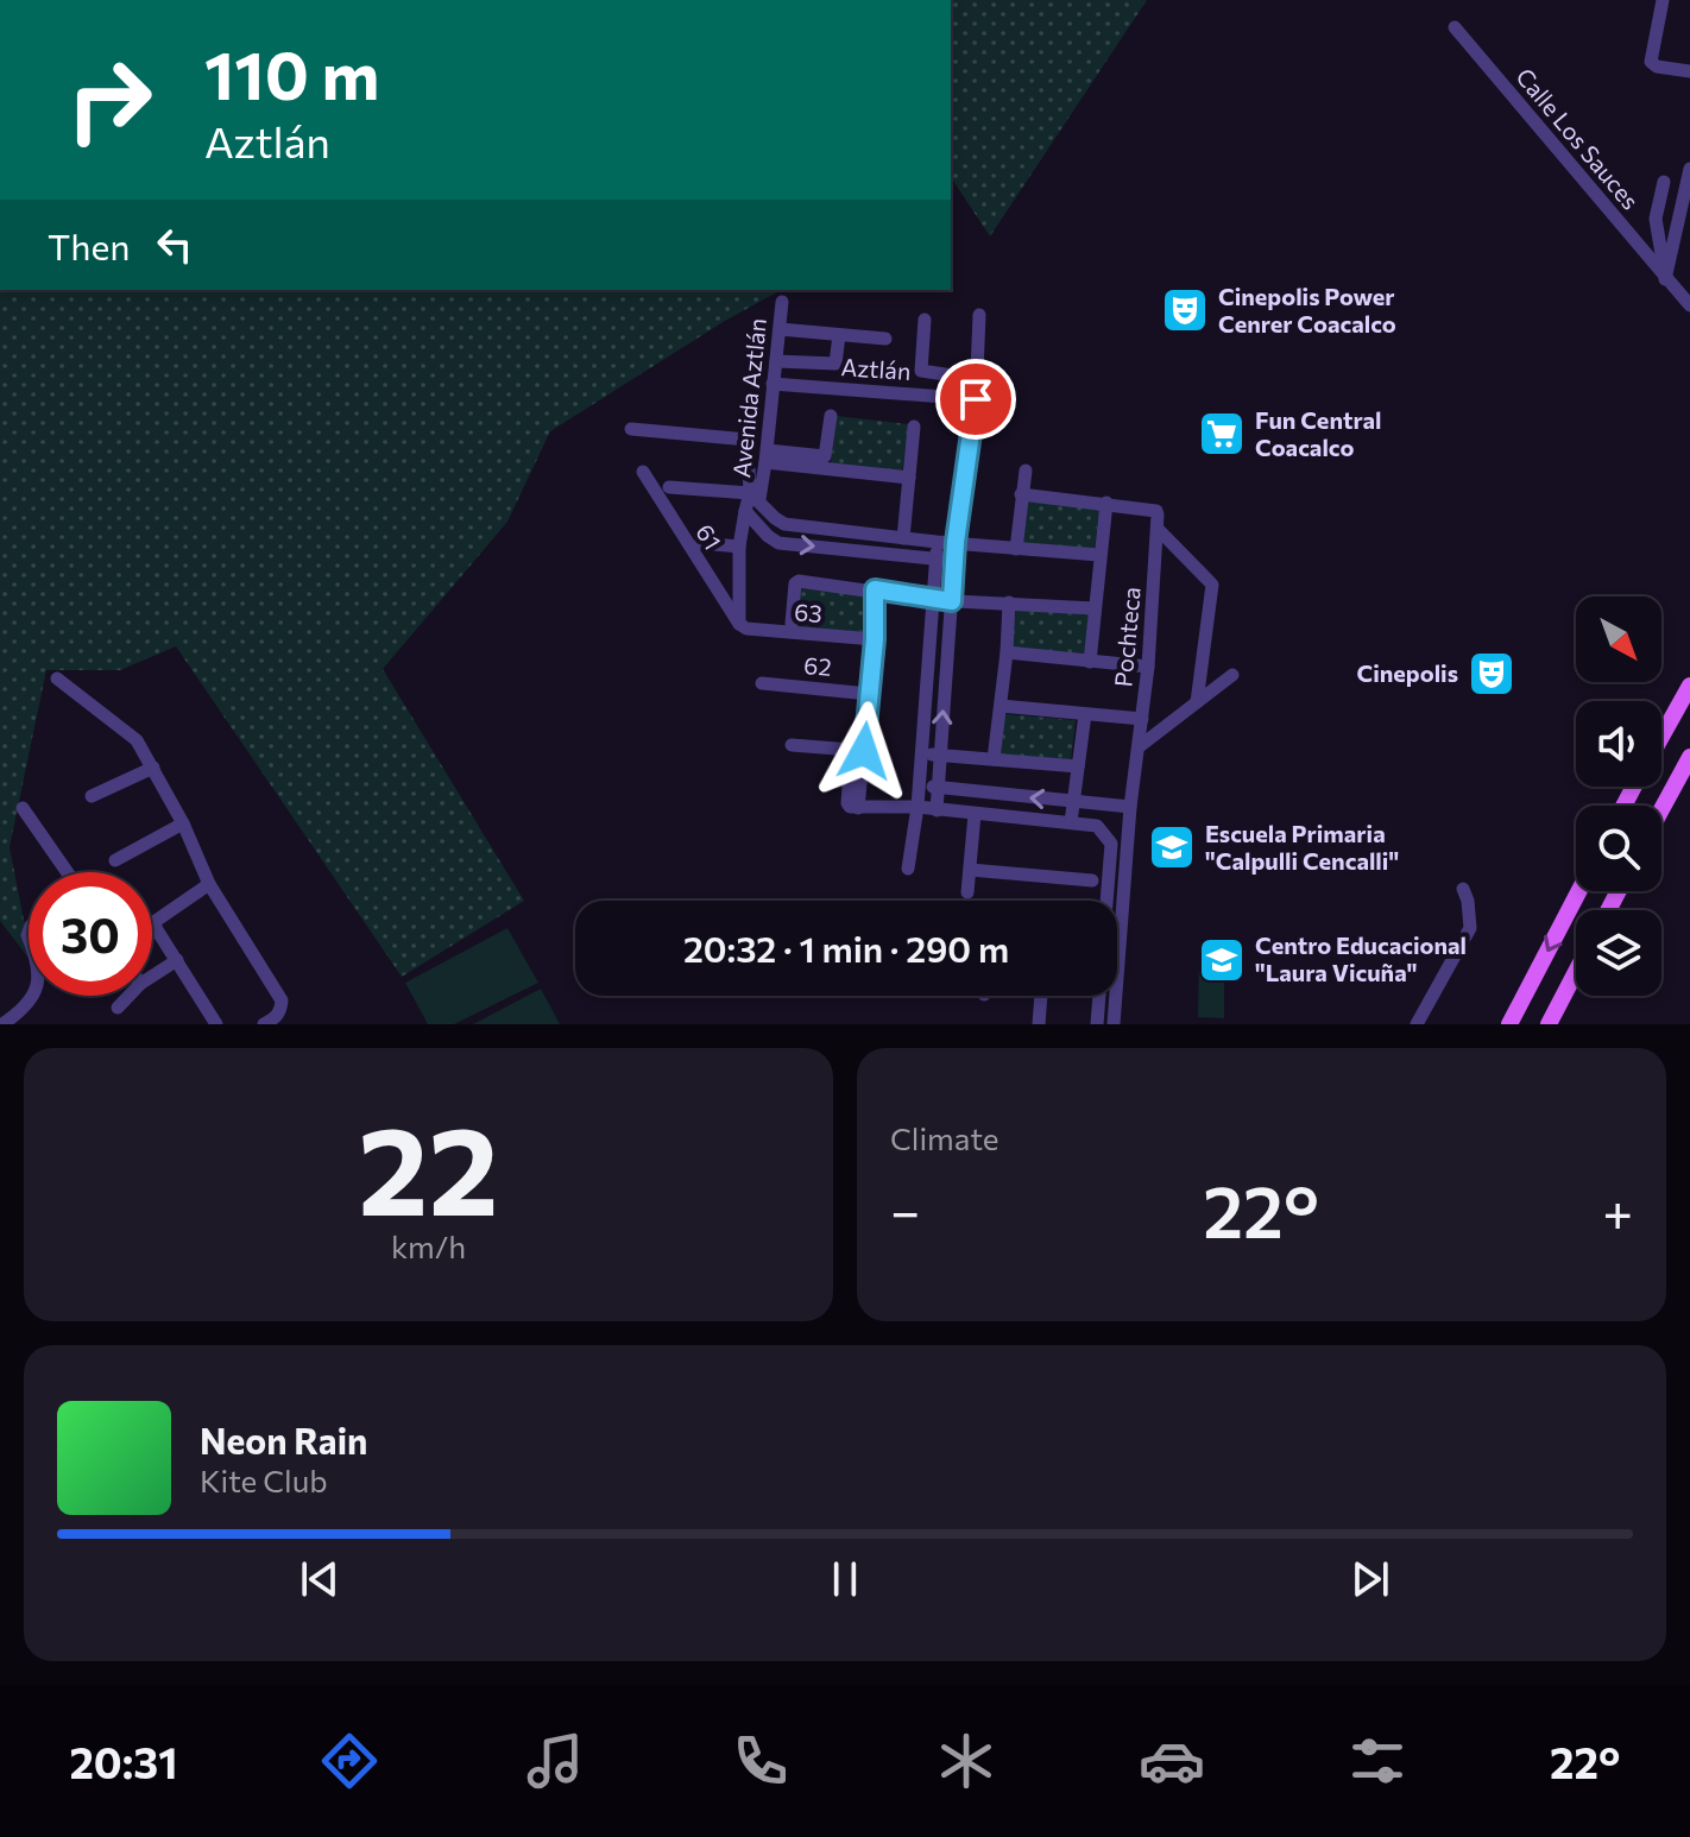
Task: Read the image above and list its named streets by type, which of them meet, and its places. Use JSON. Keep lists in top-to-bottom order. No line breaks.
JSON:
{"streets":{"street":["Calle Los Sauces","Aztlán","Avenida Aztlán","61","63","Pochteca","62"]},"crossings":[["Aztlán","Avenida Aztlán"],["61","63"]],"places":{"theatre":["Cinepolis Power Cenrer Coacalco","Cinepolis"],"supermarket":["Fun Central Coacalco"],"school or university":["Escuela Primaria \"Calpulli Cencalli\"","Centro Educacional \"Laura Vicuña\""]},"north":"bottom right","page":{"turn":["110 m","Aztlán"],"then":"Then","limit":"30","trip":"20:32 · 1 min · 290 m","tile":[["22","km/h"],"Climate"],"heat":["−","22°","+"],"song":["Neon Rain","Kite Club"],"tabs":["20:31","22°"]}}
